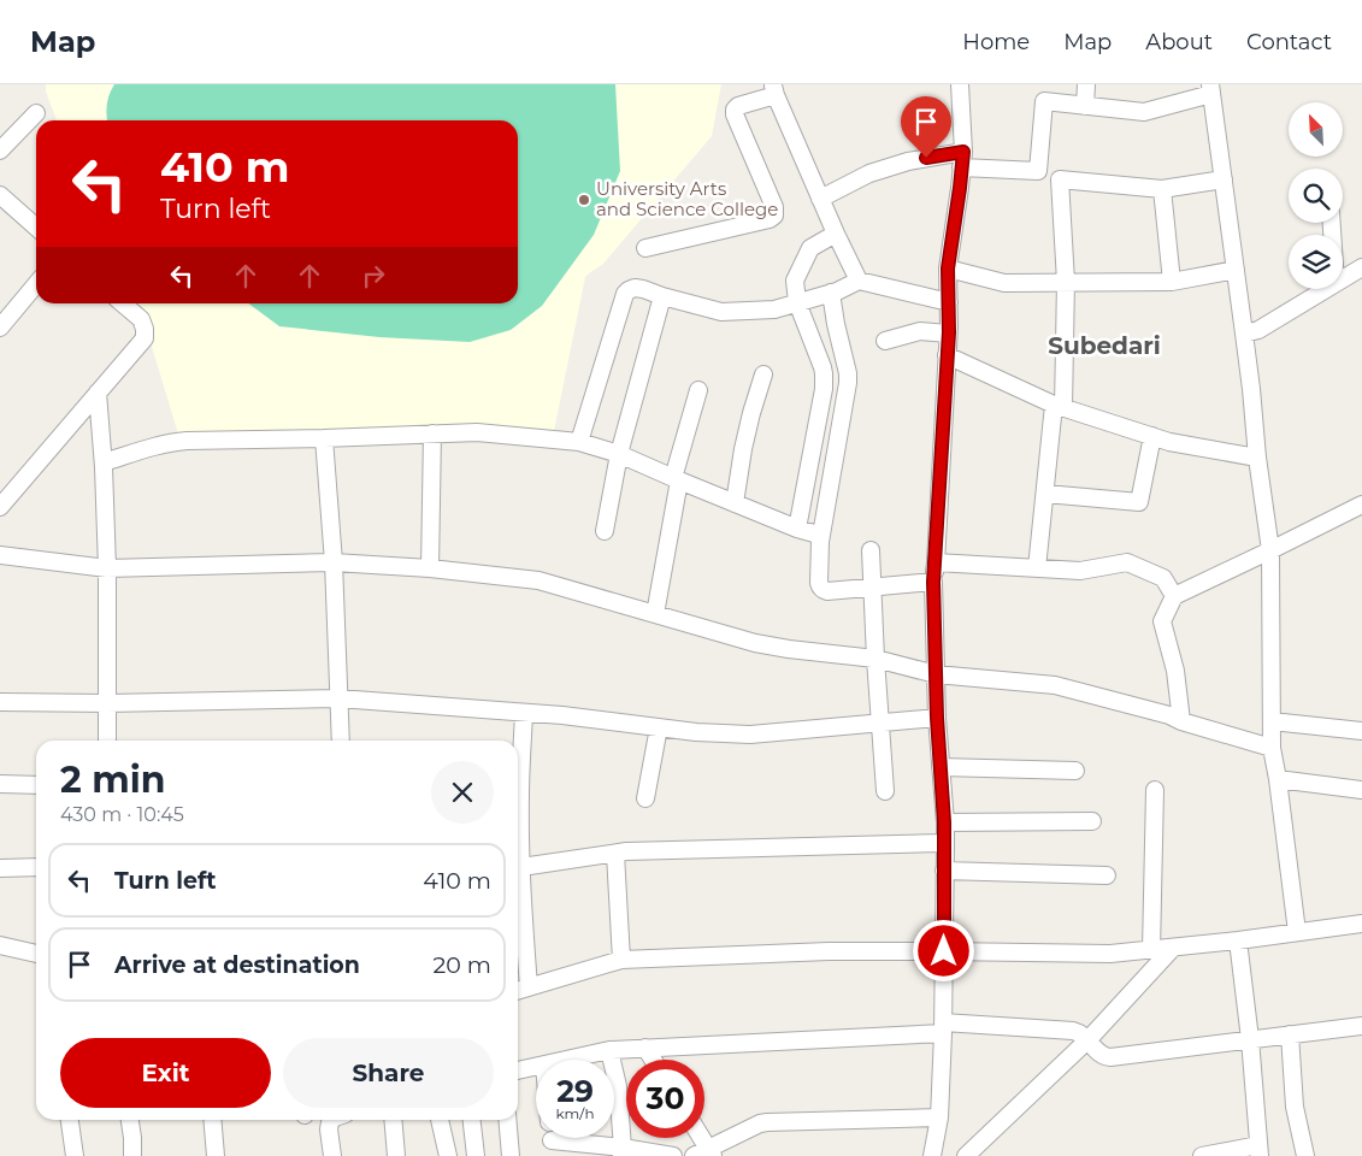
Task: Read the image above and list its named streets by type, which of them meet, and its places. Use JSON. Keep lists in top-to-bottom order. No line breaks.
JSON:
{"districts":["Subedari"],"places":["University Arts and Science College"],"north":"top left","page":{"header":"Map","nav":["Home","Map","About","Contact"],"turn":["410 m","Turn left"],"heading":["2 min","430 m · 10:45"],"list":[{"name":"Turn left","value":"410 m"},{"name":"Arrive at destination","value":"20 m"}],"buttons":["Exit","Share"],"speed":"29 km/h","limit":"30"}}
